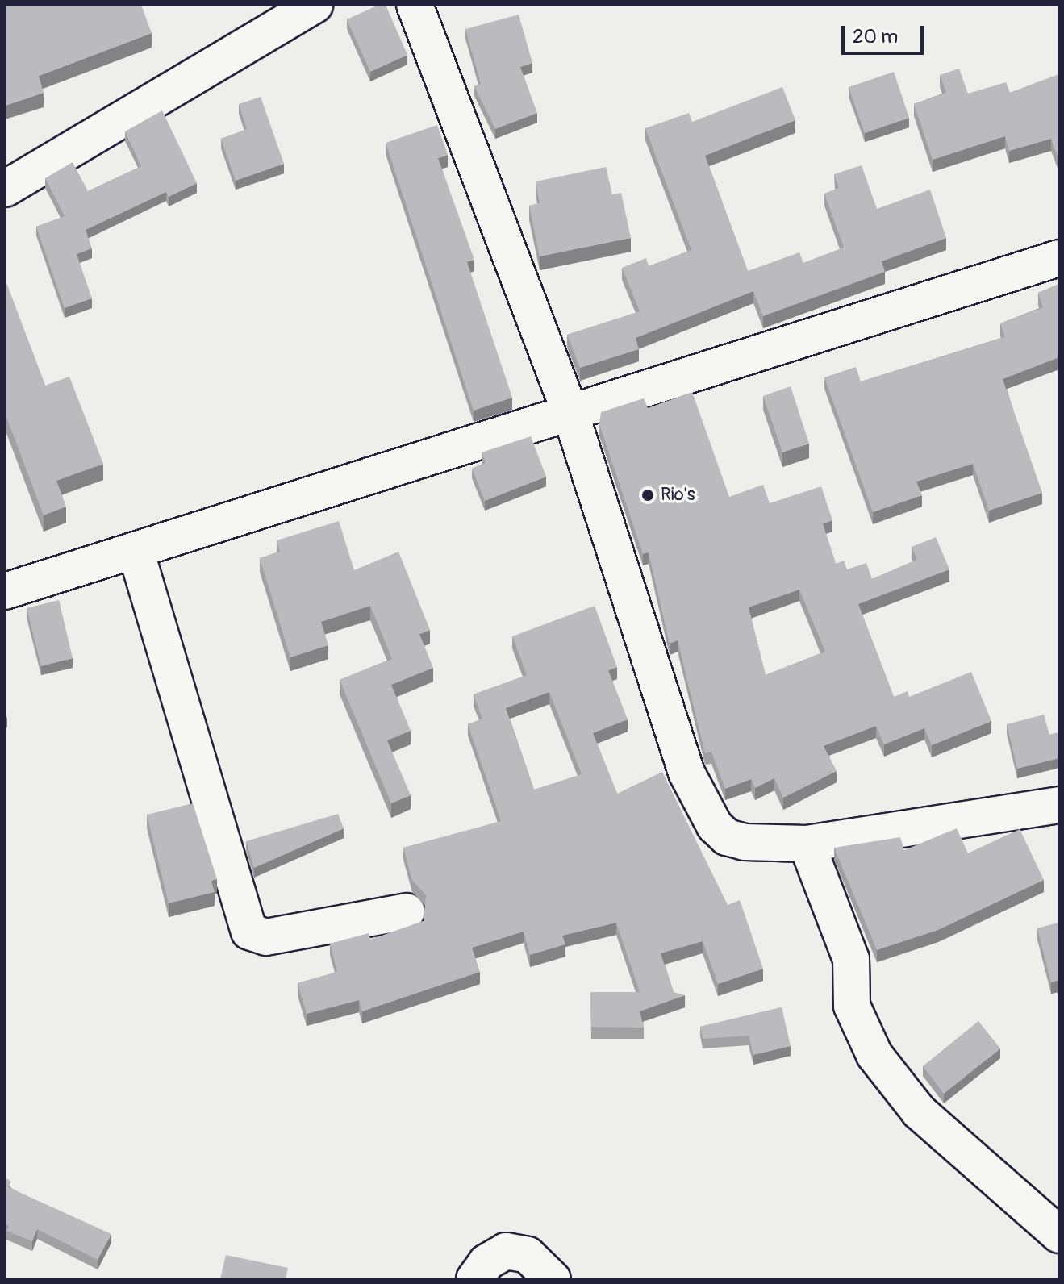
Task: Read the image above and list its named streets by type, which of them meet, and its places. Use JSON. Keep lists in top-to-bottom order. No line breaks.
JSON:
{"places":["Rio's"],"scale_bar":"20 m"}
